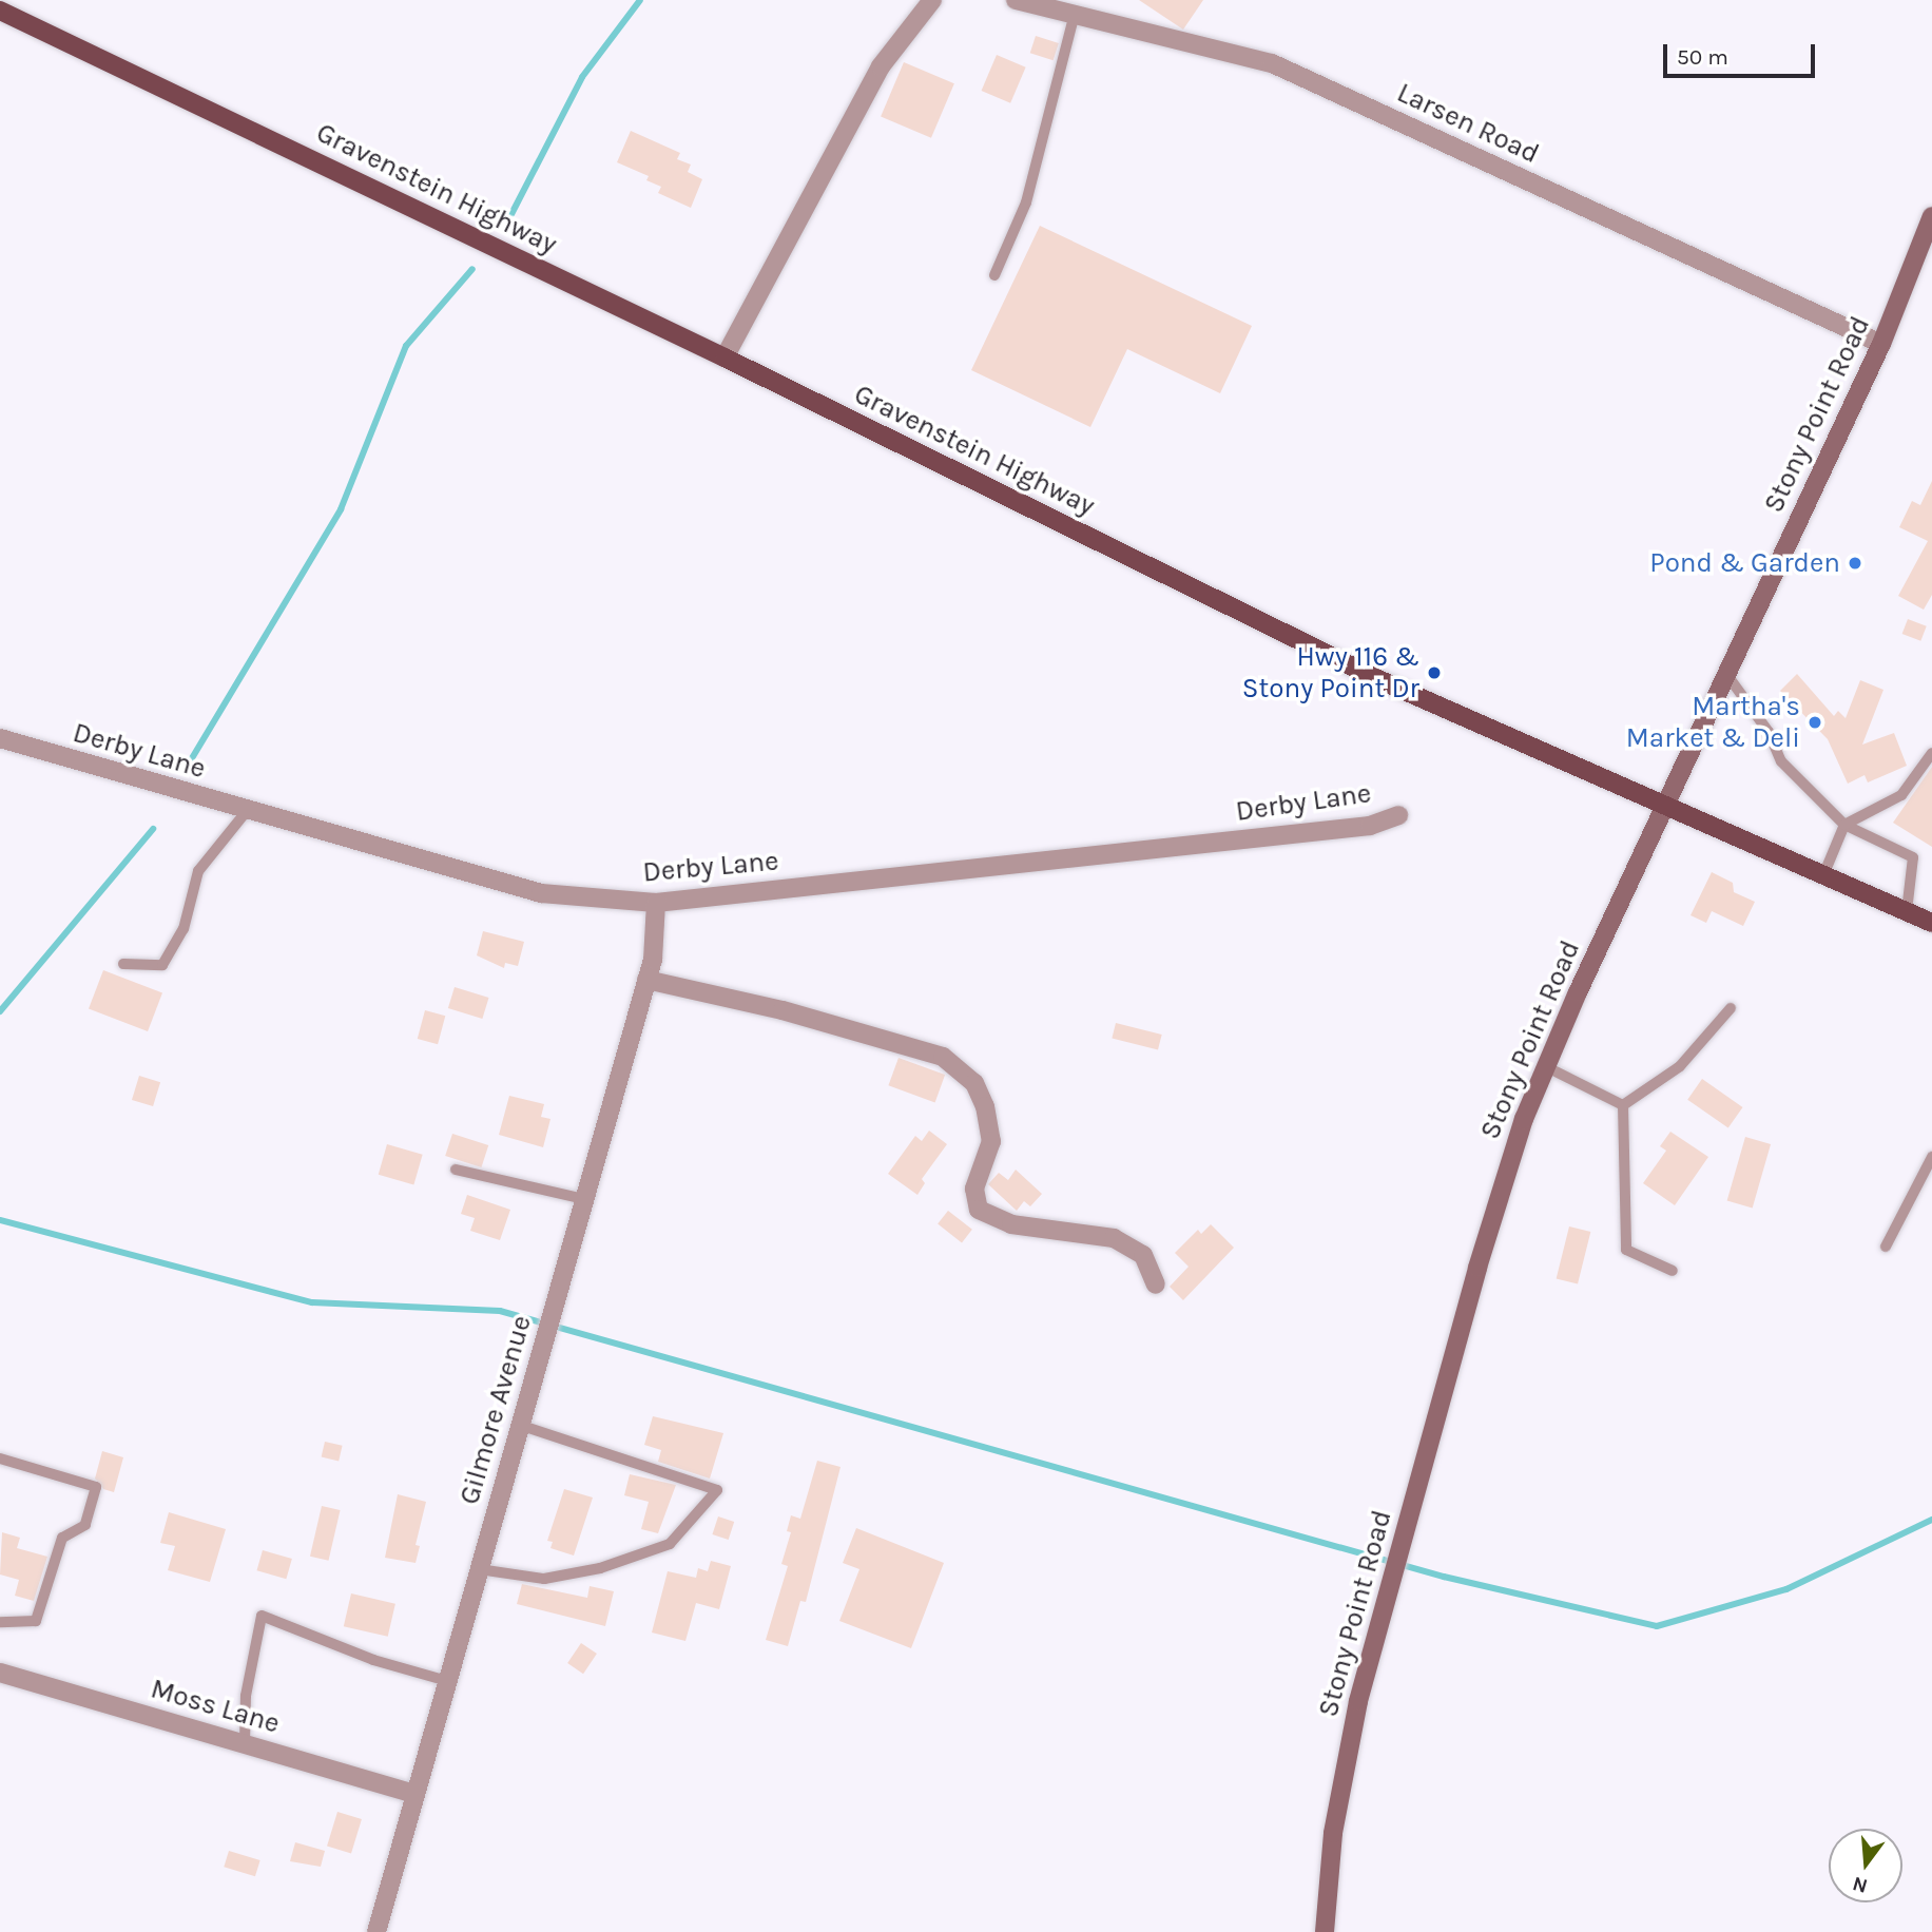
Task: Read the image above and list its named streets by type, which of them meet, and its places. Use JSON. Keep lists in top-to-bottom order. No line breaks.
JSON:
{"streets":{"main road":["Gravenstein Highway","Stony Point Road"],"street":["Larsen Road","Derby Lane","Gilmore Avenue","Moss Lane"]},"crossings":[["Larsen Road","Stony Point Road"],["Gravenstein Highway","Stony Point Road"],["Derby Lane","Gilmore Avenue"],["Gilmore Avenue","Moss Lane"]],"places":["Pond & Garden","Hwy 116 & Stony Point Dr","Martha's Market & Deli"],"scale_bar":"50 m","north":"bottom"}
